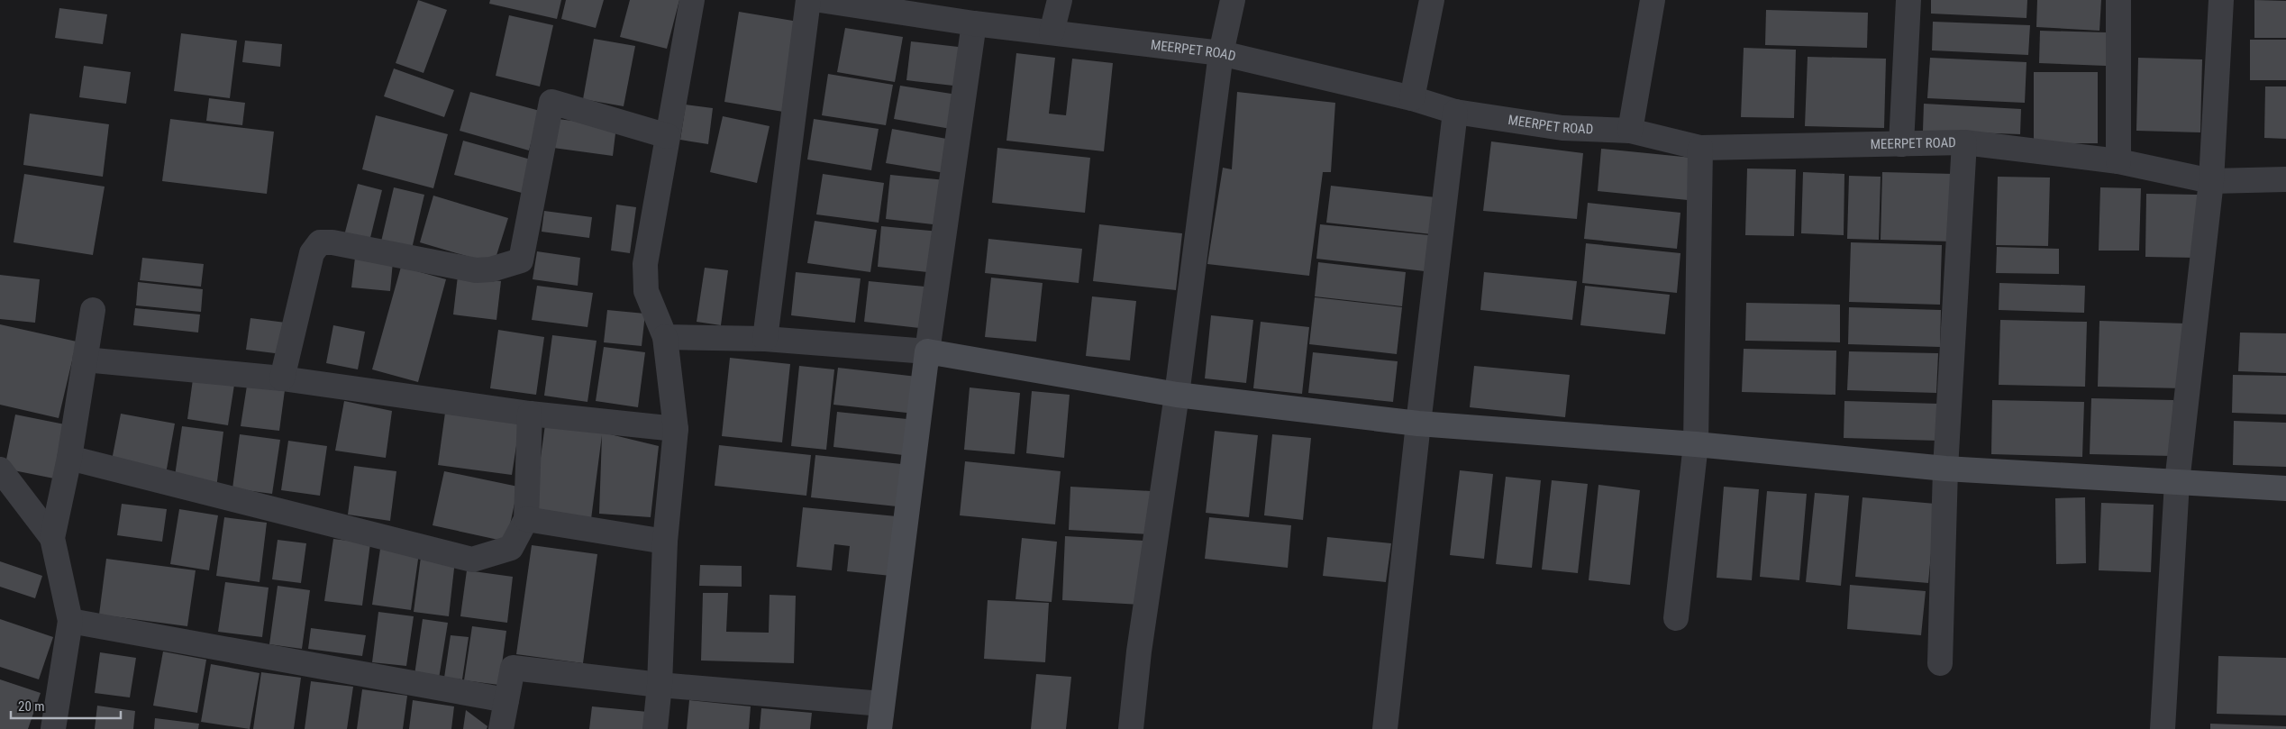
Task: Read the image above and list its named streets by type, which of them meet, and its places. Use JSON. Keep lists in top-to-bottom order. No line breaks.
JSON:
{"streets":{"street":["MEERPET ROAD"]},"scale_bar":"20 m"}
